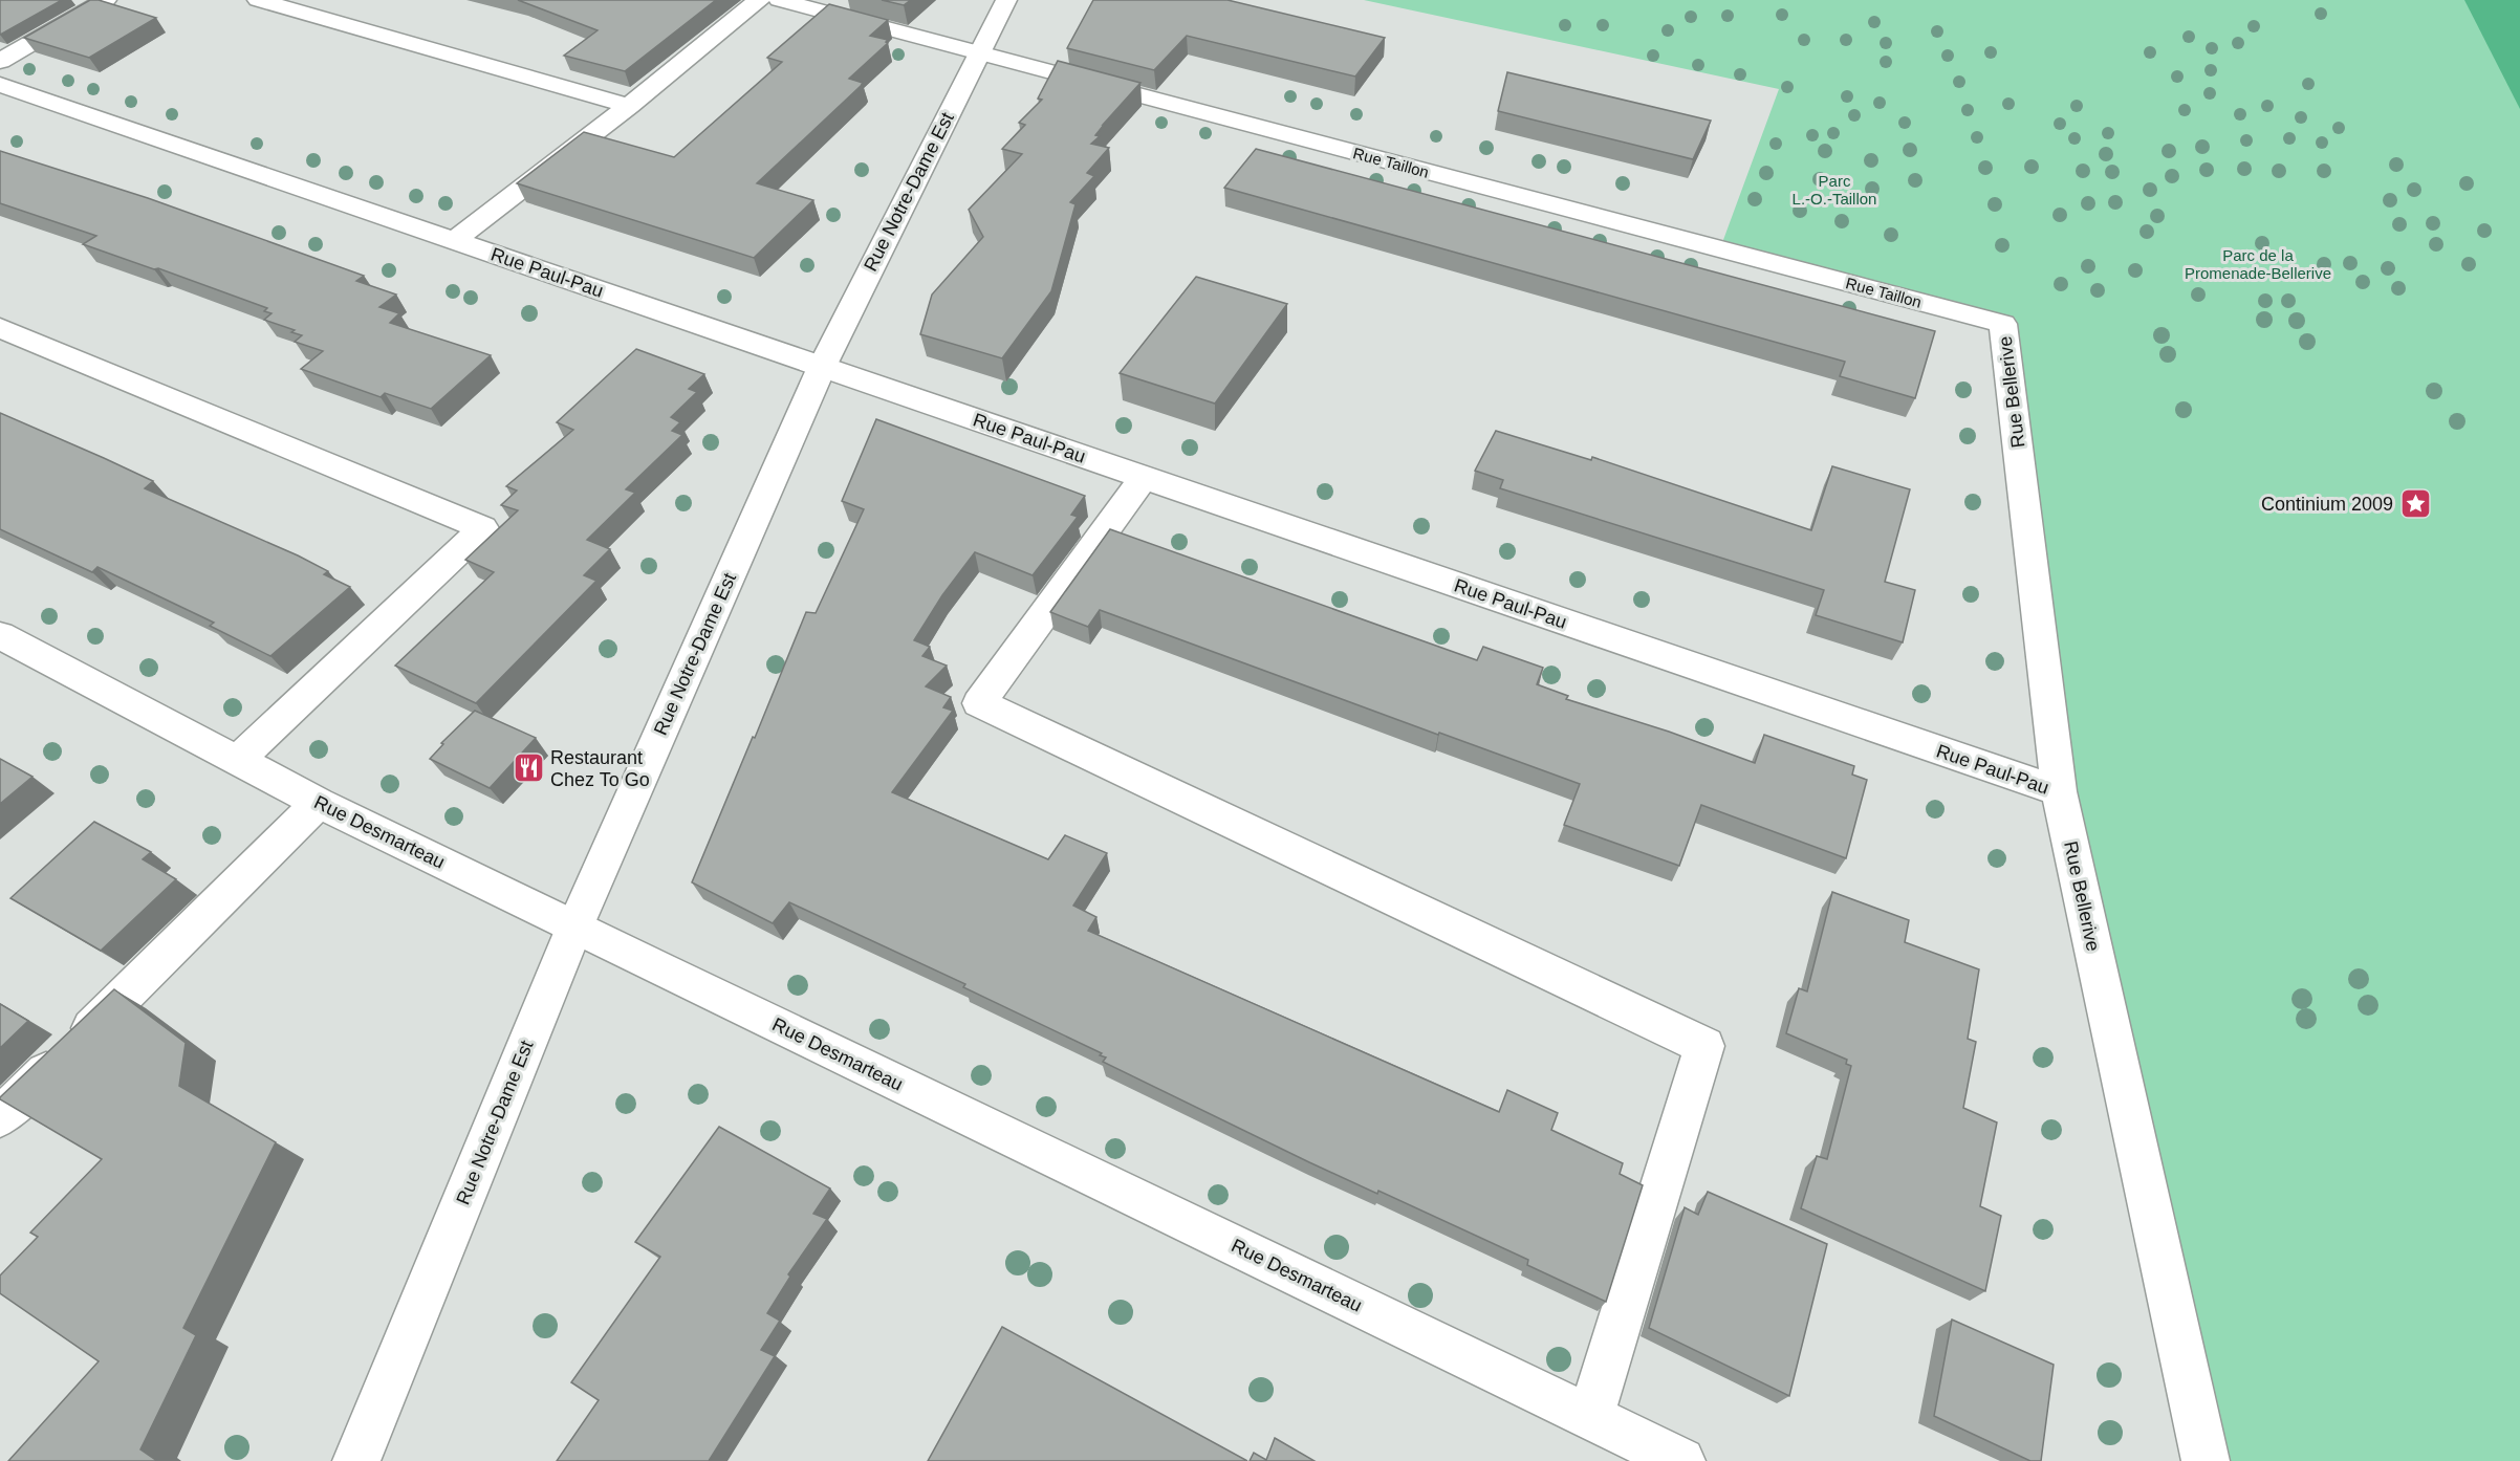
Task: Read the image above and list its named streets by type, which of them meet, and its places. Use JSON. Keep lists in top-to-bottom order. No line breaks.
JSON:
{"streets":{"street":["Rue Taillon","Rue Notre-Dame Est","Rue Paul-Pau","Rue Bellerive","Rue Desmarteau"]},"crossings":[["Rue Taillon","Rue Notre-Dame Est"],["Rue Taillon","Rue Bellerive"],["Rue Notre-Dame Est","Rue Paul-Pau"],["Rue Notre-Dame Est","Rue Desmarteau"],["Rue Paul-Pau","Rue Bellerive"]],"parks":["Parc L.-O.-Taillon","Parc de la Promenade-Bellerive"],"places":{"place":["Continium 2009"],"restaurant":["Restaurant Chez To Go"]}}
